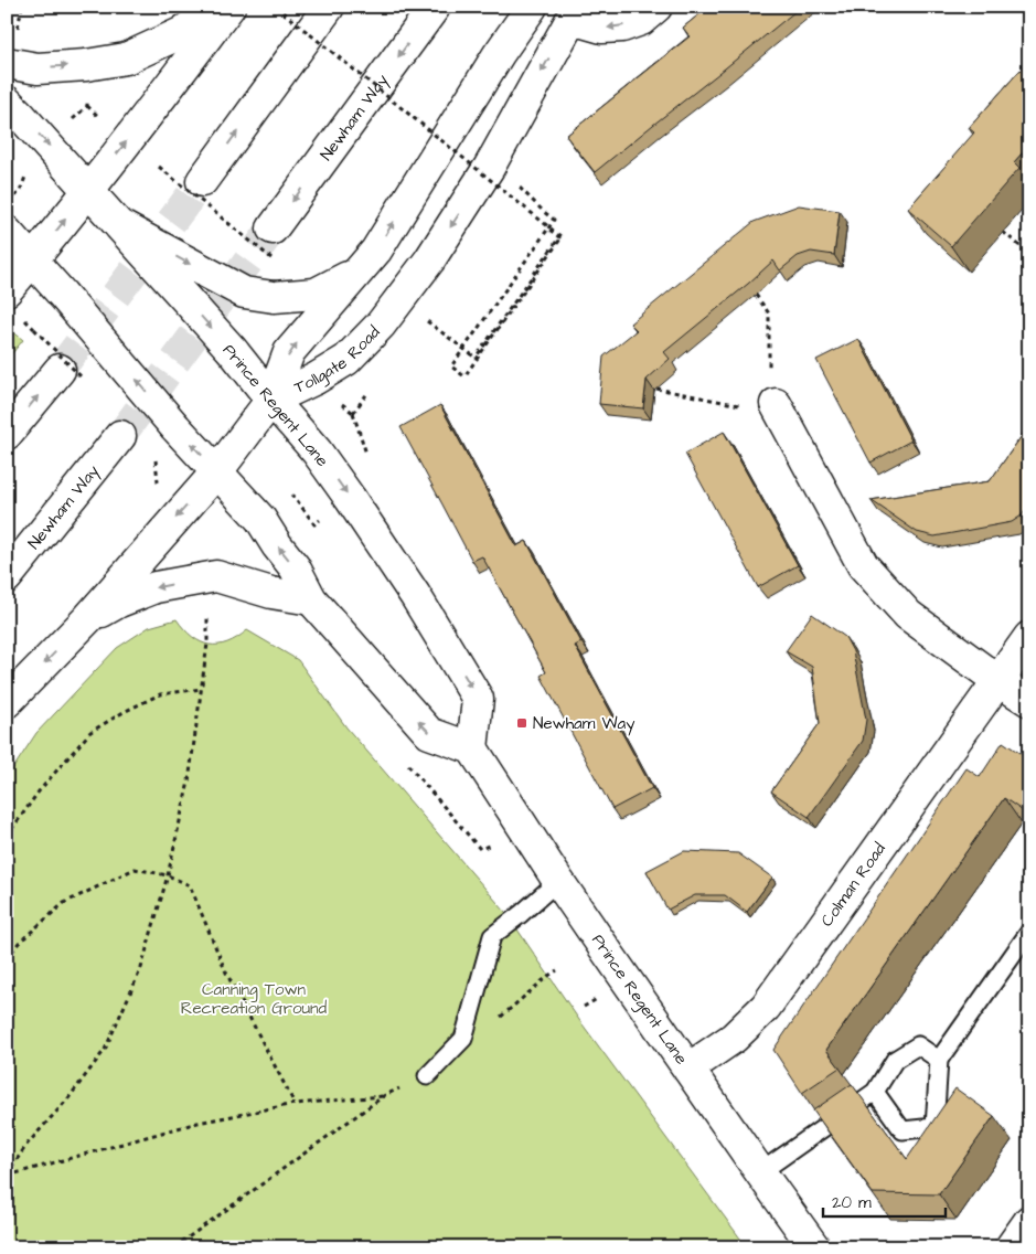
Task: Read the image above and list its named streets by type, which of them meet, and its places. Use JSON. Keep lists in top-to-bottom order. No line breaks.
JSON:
{"streets":{"main road":["Newham Way","Tollgate Road","Prince Regent Lane","Colman Road"]},"crossings":[["Tollgate Road","Prince Regent Lane"],["Prince Regent Lane","Colman Road"]],"parks":["Canning Town Recreation Ground"],"places":{"transit":["Newham Way"]},"scale_bar":"20 m"}
